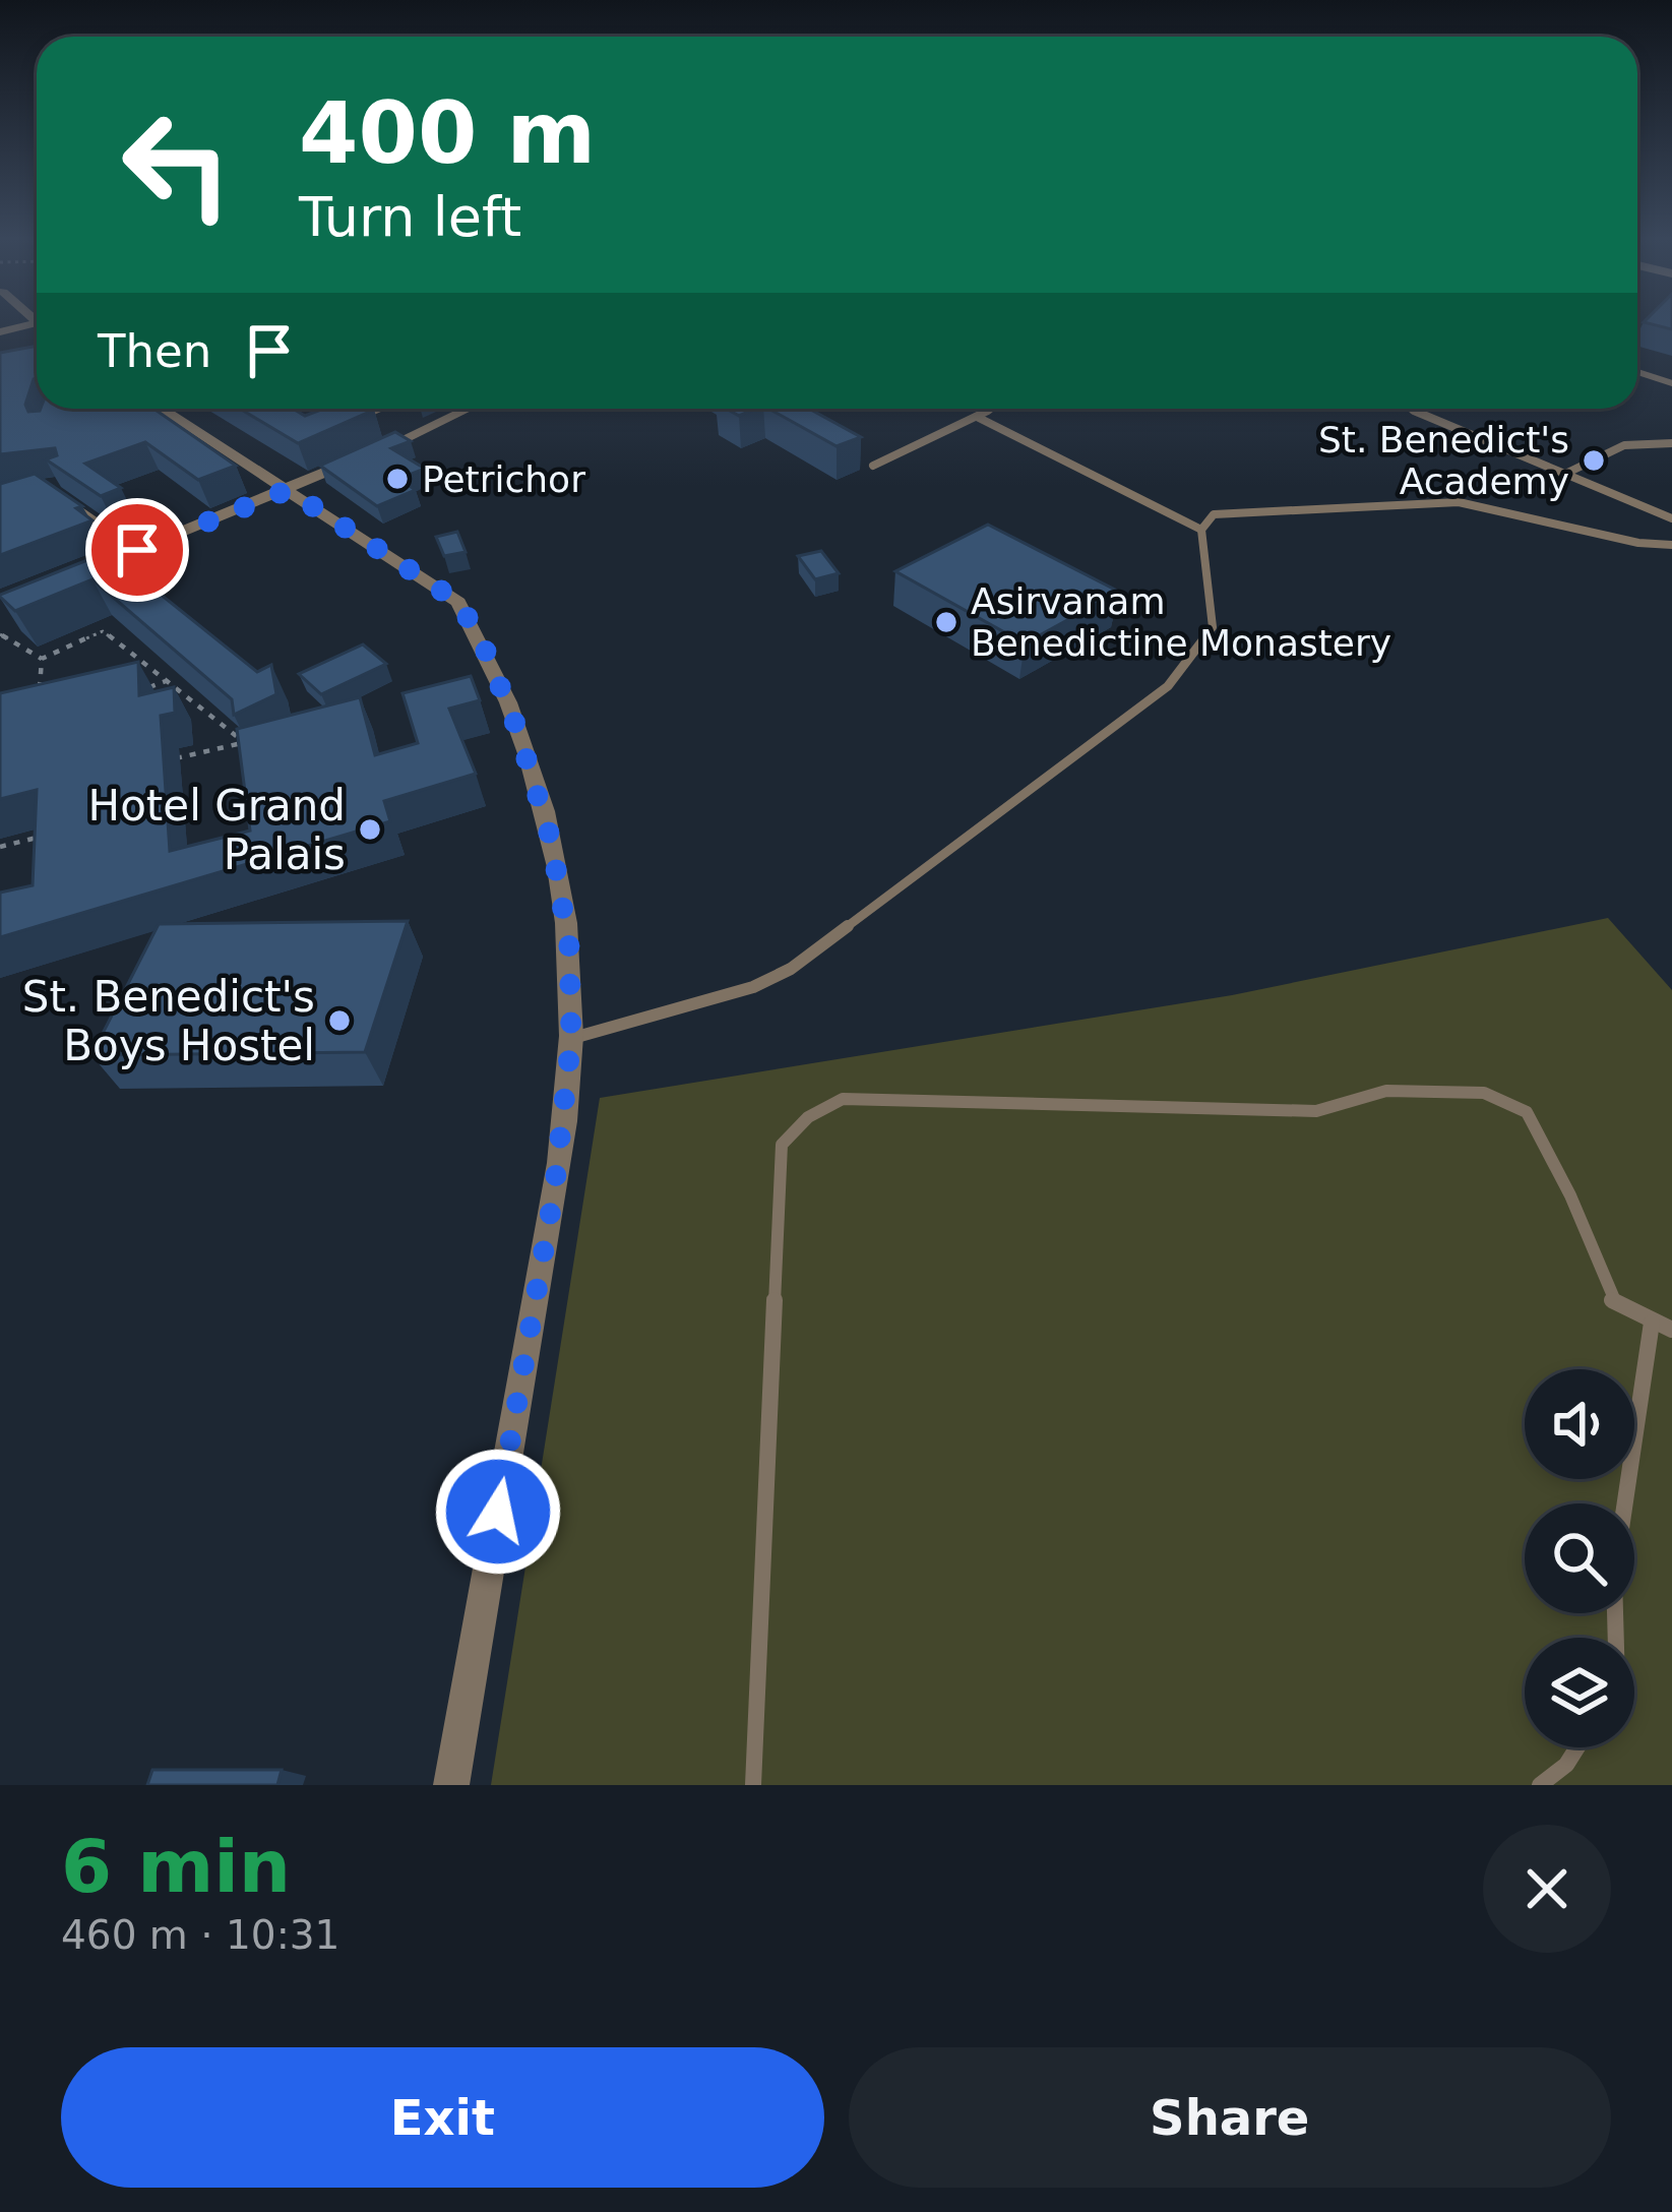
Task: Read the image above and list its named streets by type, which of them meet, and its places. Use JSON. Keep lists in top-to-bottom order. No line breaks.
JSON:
{"places":["St. Benedict's Academy","Petrichor","Asirvanam Benedictine Monastery","Hotel Grand Palais","St. Benedict's Boys Hostel"],"page":{"turn":["400 m","Turn left"],"then":"Then","heading":["6 min","460 m · 10:31"],"buttons":["Exit","Share"]}}
